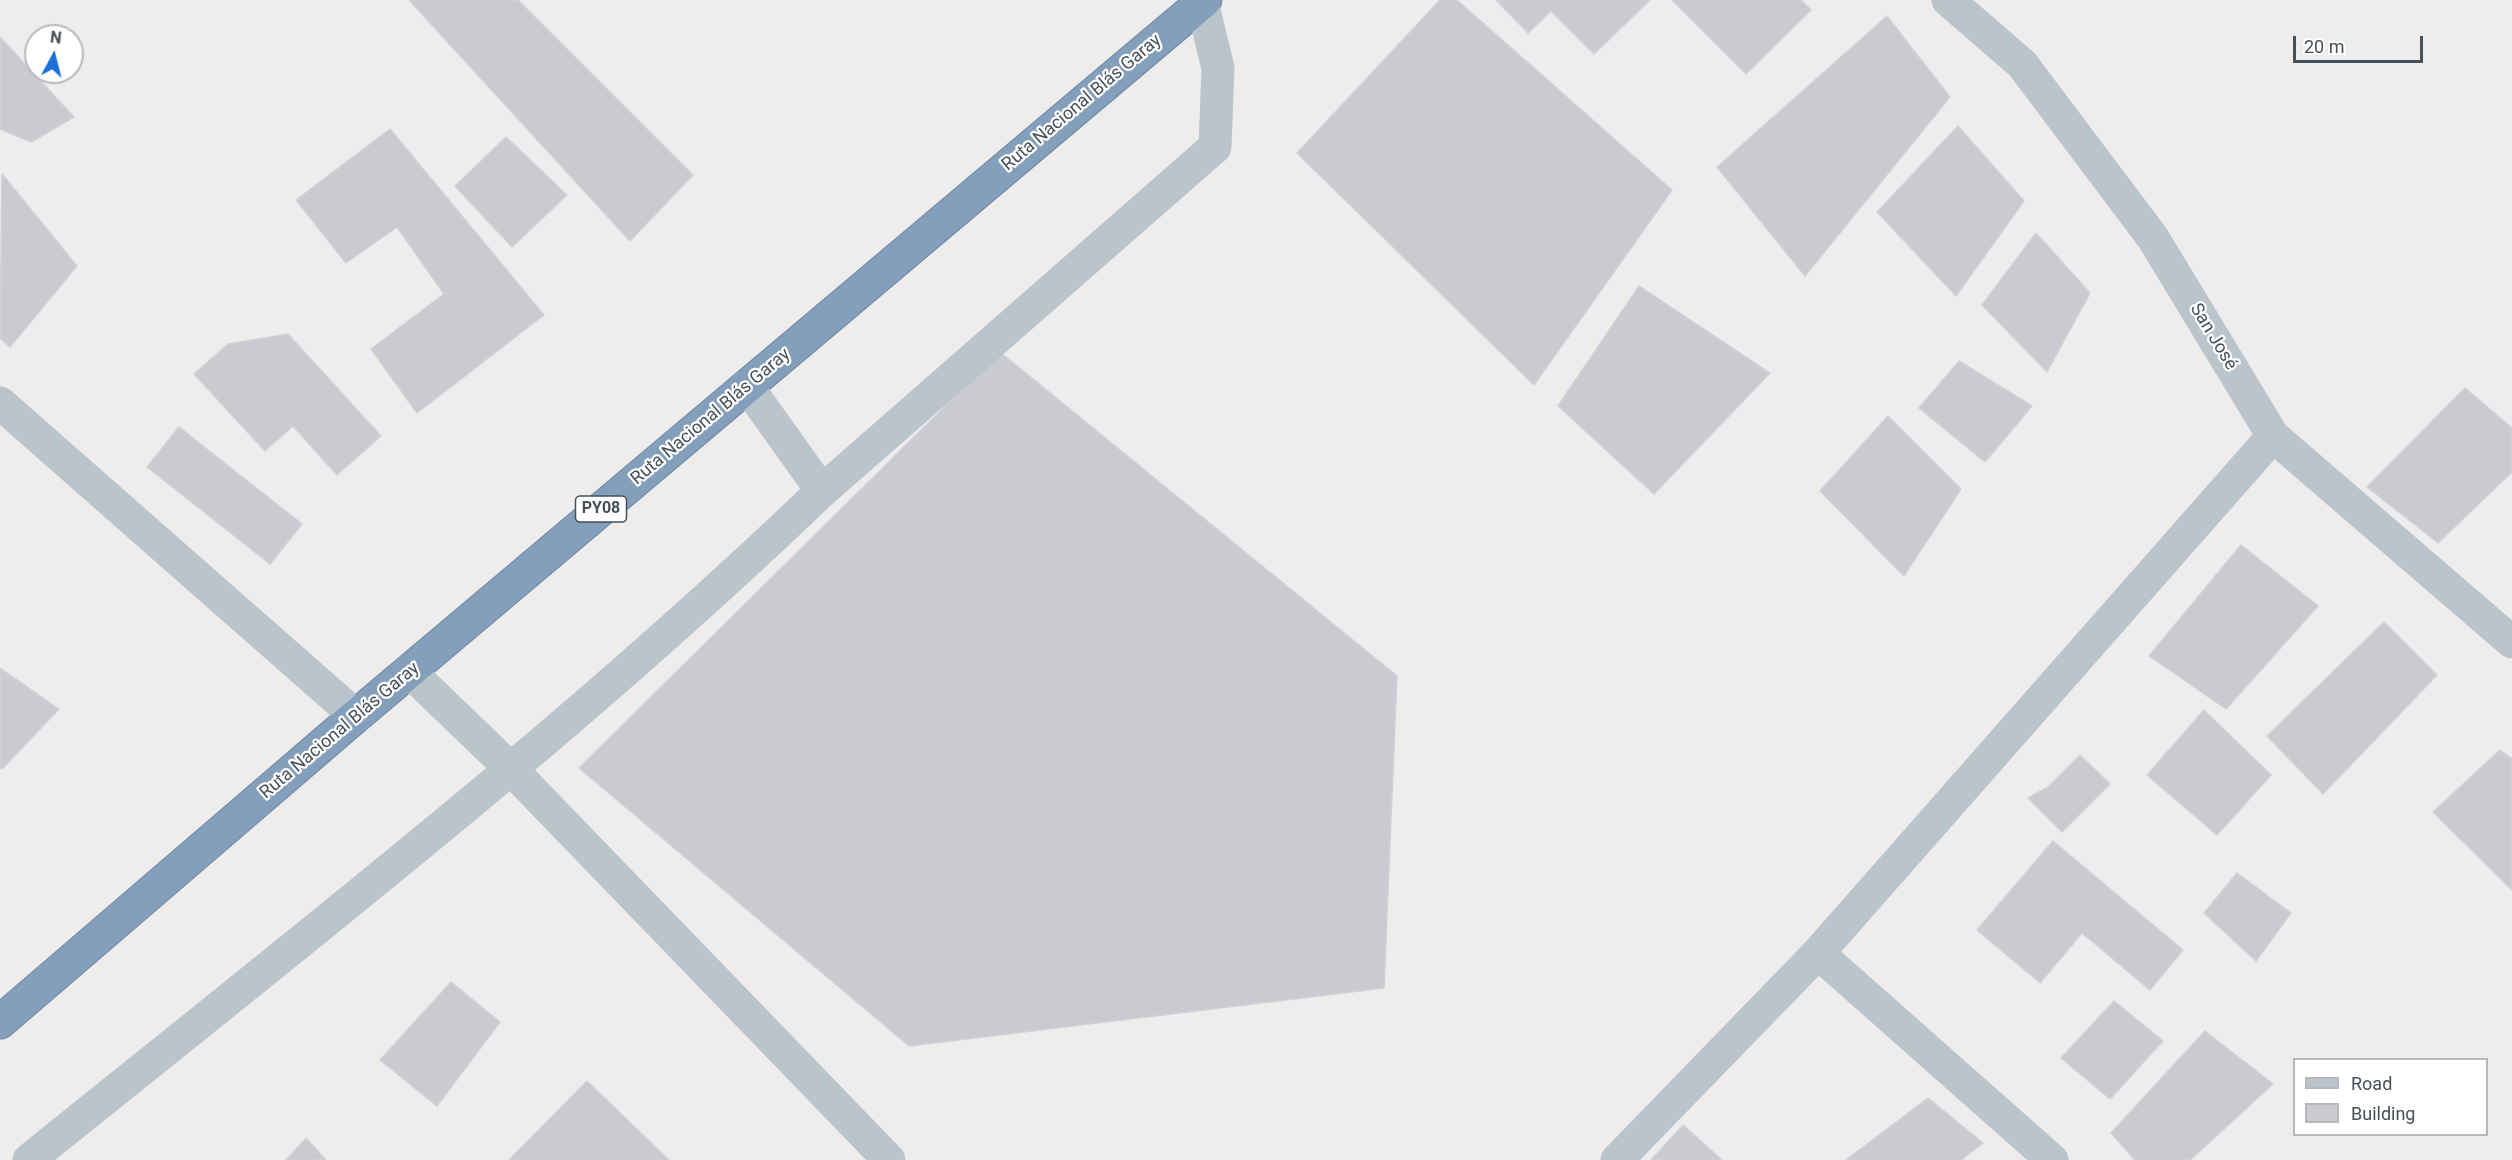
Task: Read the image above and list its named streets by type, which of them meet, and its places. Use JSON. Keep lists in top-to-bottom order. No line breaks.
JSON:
{"streets":{"highway":["Ruta Nacional Blás Garay","PY08"],"street":["San José"]},"legend":["Road","Building"],"scale_bar":"20 m","north":"top"}
